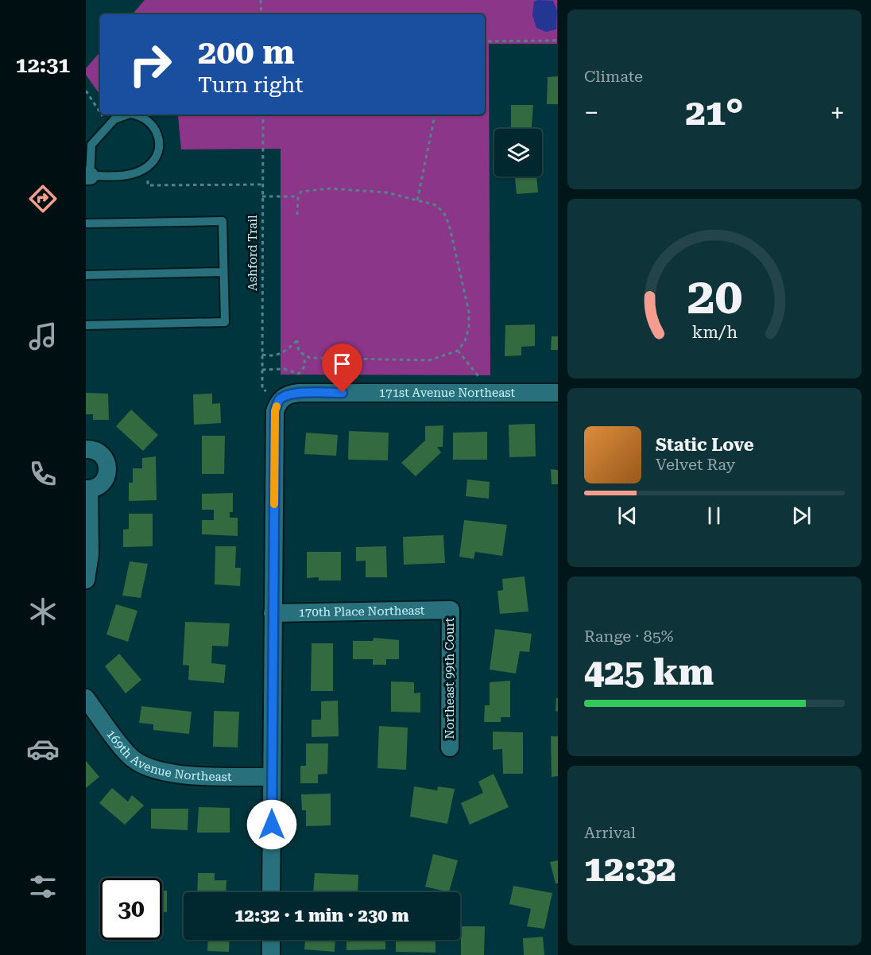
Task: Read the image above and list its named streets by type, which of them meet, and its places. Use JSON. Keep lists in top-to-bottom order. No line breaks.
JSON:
{"streets":{"street":["171st Avenue Northeast","170th Place Northeast","Northeast 99th Court","169th Avenue Northeast"],"path":["Ashford Trail"]},"crossings":[["Ashford Trail","171st Avenue Northeast"],["170th Place Northeast","Northeast 99th Court"]],"page":{"tabs":"12:31","tile":["Climate",["Range · 85%","425 km"],["Arrival","12:32"]],"turn":["200 m","Turn right"],"heat":["−","21°","+"],"song":["Static Love","Velvet Ray"],"limit":"30","trip":"12:32 · 1 min · 230 m","gauge":["20","km/h"]}}
